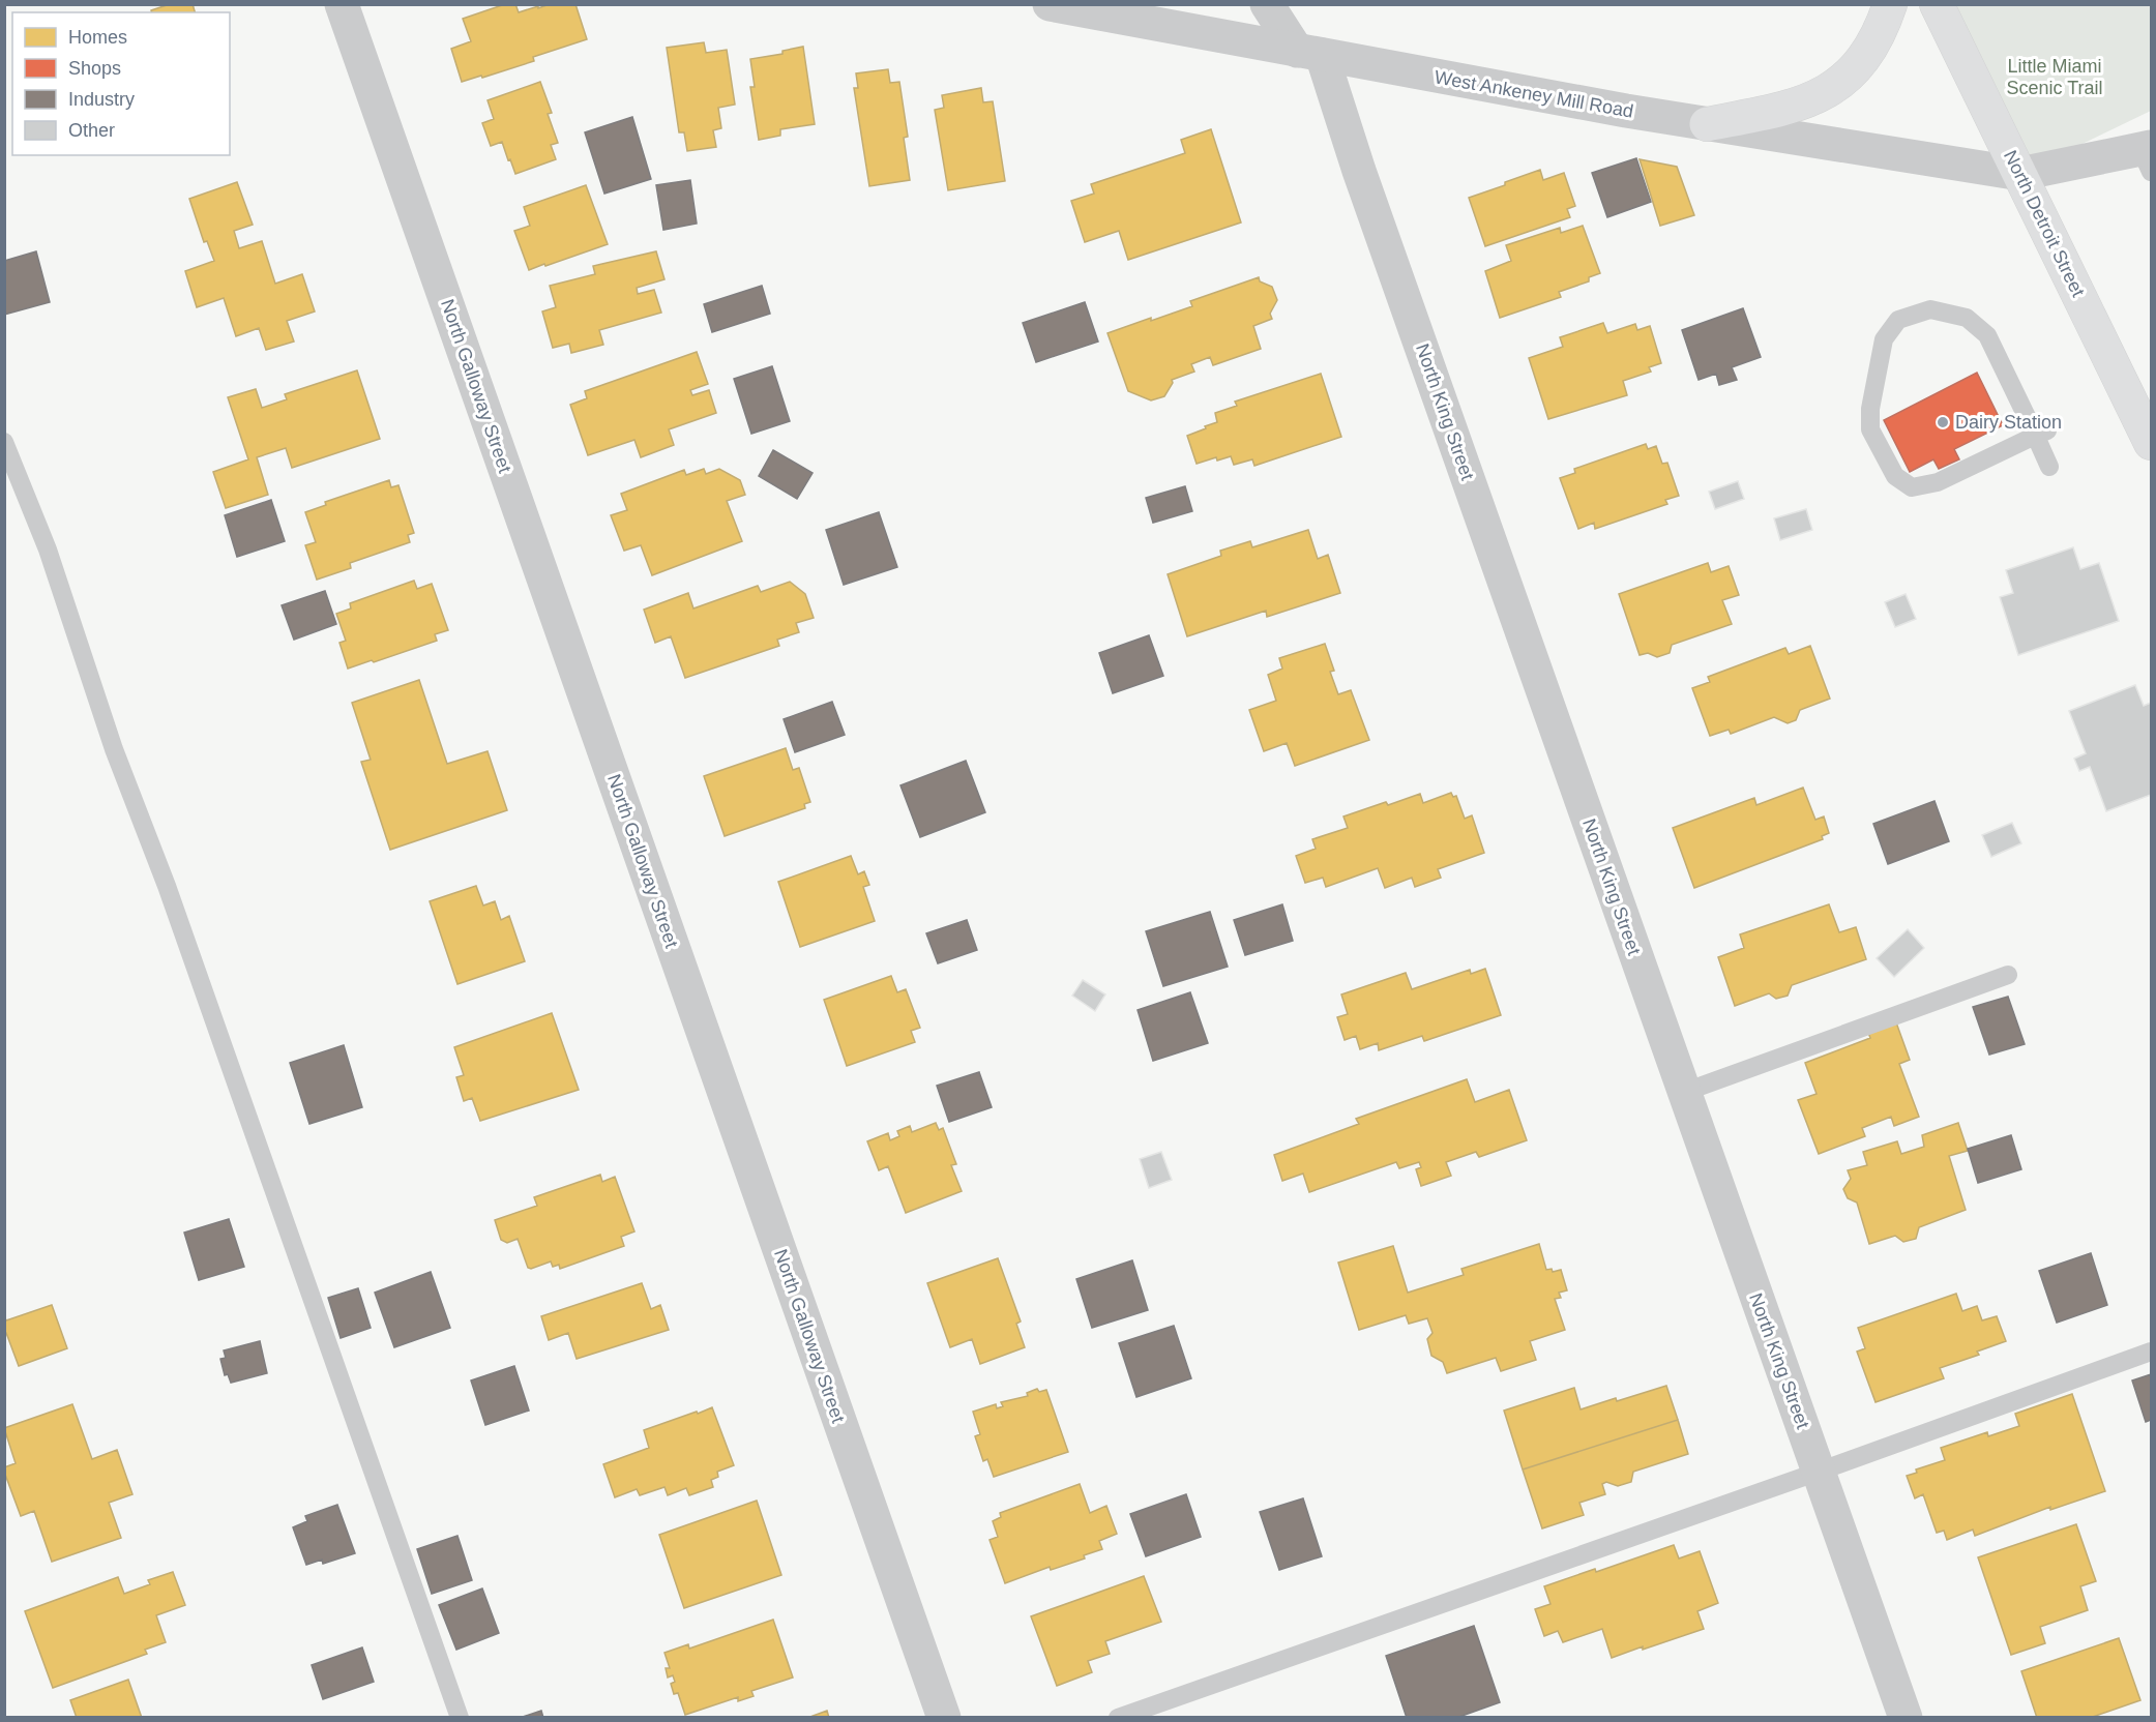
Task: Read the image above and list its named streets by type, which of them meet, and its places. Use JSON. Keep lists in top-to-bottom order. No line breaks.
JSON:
{"streets":{"highway":["North Detroit Street"],"street":["West Ankeney Mill Road","North Galloway Street","North King Street"]},"crossings":[["West Ankeney Mill Road","North Detroit Street"],["West Ankeney Mill Road","North King Street"]],"parks":["Little Miami Scenic Trail"],"places":["Dairy Station"],"legend":["Homes","Shops","Industry","Other"]}
